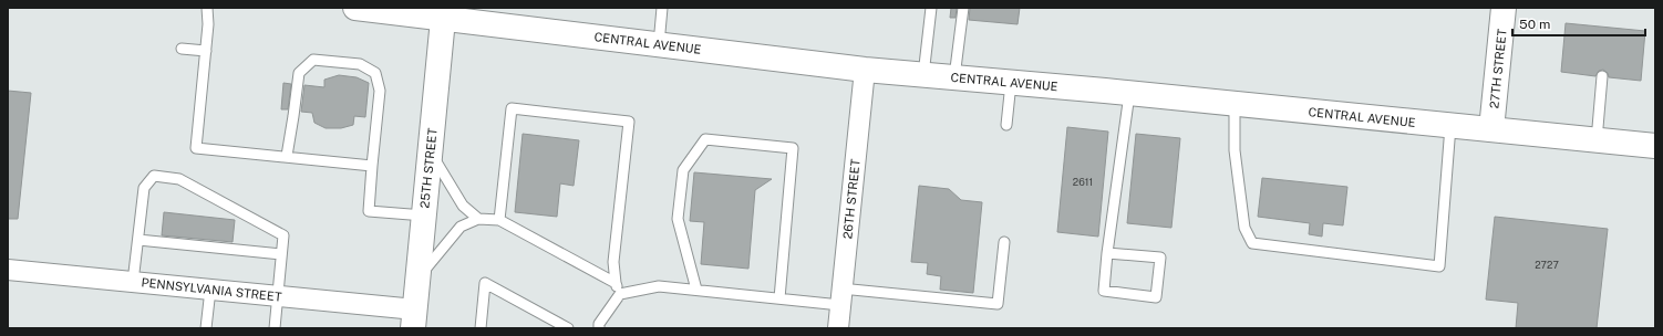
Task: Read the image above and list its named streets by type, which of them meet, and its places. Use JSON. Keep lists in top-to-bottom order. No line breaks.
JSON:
{"streets":{"main road":["CENTRAL AVENUE","27TH STREET","25TH STREET"],"street":["26TH STREET","PENNSYLVANIA STREET"]},"crossings":[["CENTRAL AVENUE","27TH STREET"],["CENTRAL AVENUE","25TH STREET"],["CENTRAL AVENUE","26TH STREET"],["25TH STREET","PENNSYLVANIA STREET"]],"house_numbers":["2611","2727"],"scale_bar":"50 m"}
